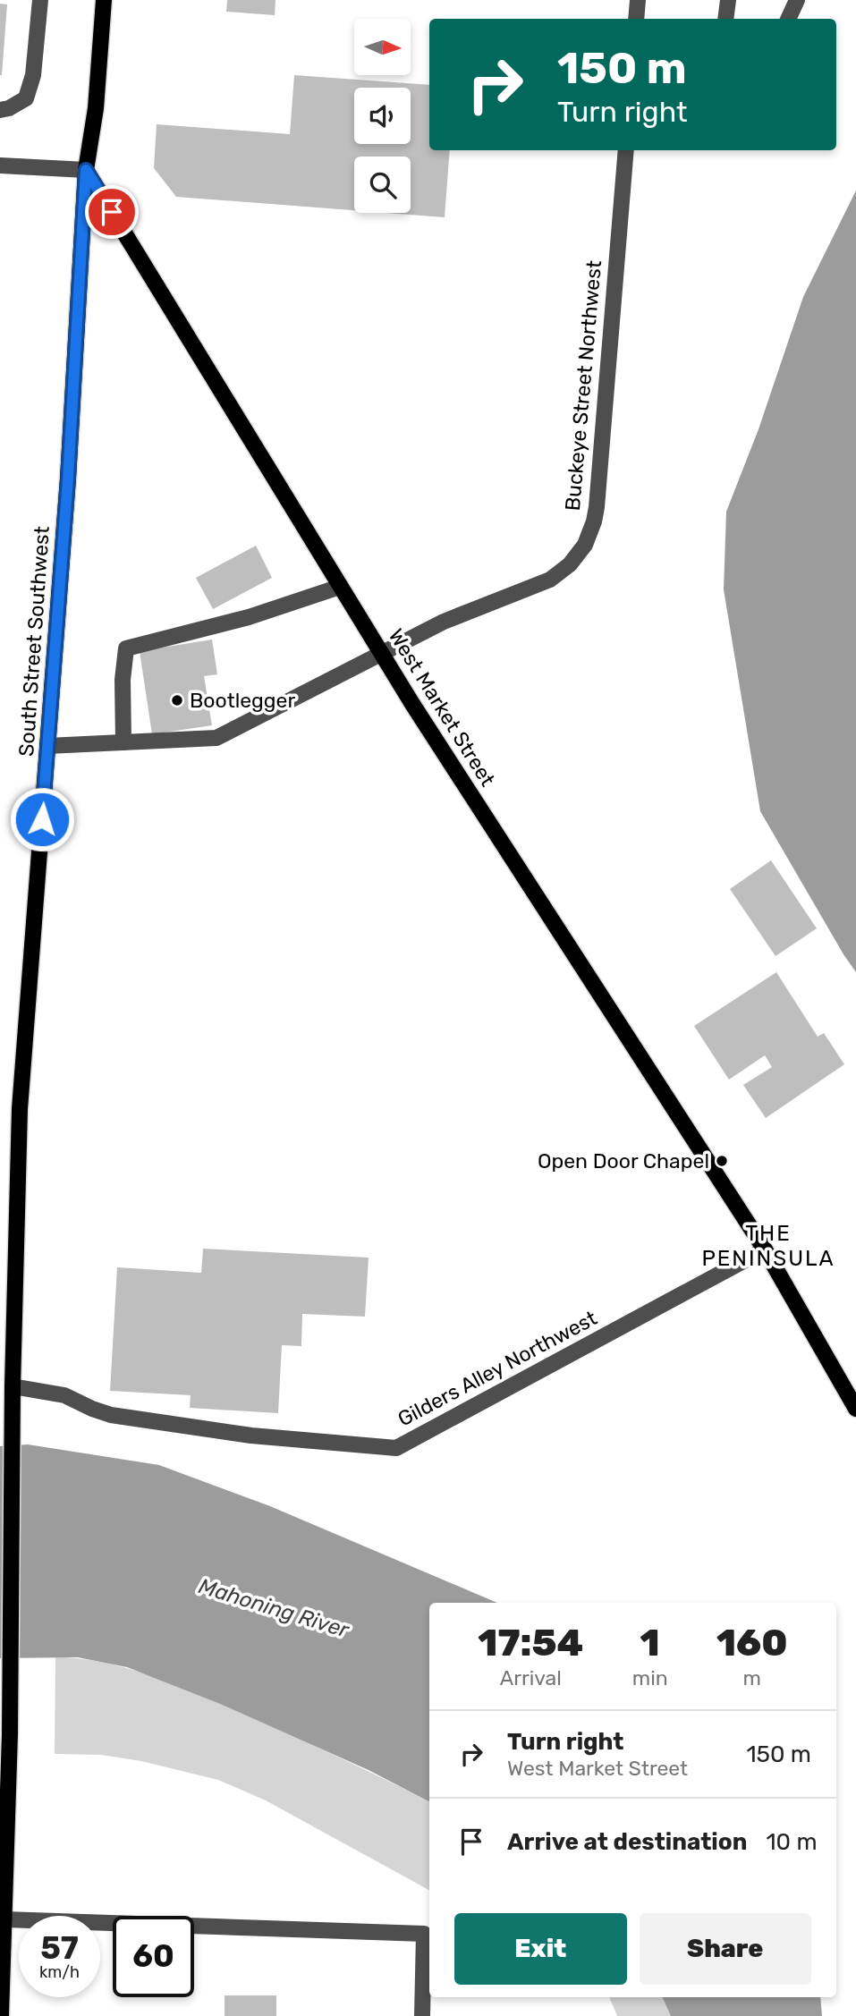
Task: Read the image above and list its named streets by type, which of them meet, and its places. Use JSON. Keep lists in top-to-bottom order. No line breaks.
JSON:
{"streets":{"main road":["South Street Southwest","West Market Street"],"street":["Buckeye Street Northwest","Gilders Alley Northwest"]},"crossings":[["Buckeye Street Northwest","South Street Southwest"],["Buckeye Street Northwest","West Market Street"],["South Street Southwest","West Market Street"],["South Street Southwest","Gilders Alley Northwest"],["West Market Street","Gilders Alley Northwest"]],"districts":["THE PENINSULA"],"water":["Mahoning River"],"places":["Bootlegger","Open Door Chapel"],"north":"right","page":{"turn":["150 m","Turn right"],"eta":["17:54","Arrival","1","min","160","m"],"list":[{"name":"Turn right","note":"West Market Street","value":"150 m"},{"name":"Arrive at destination","value":"10 m"}],"buttons":["Exit","Share"],"speed":"57 km/h","limit":"60"}}
